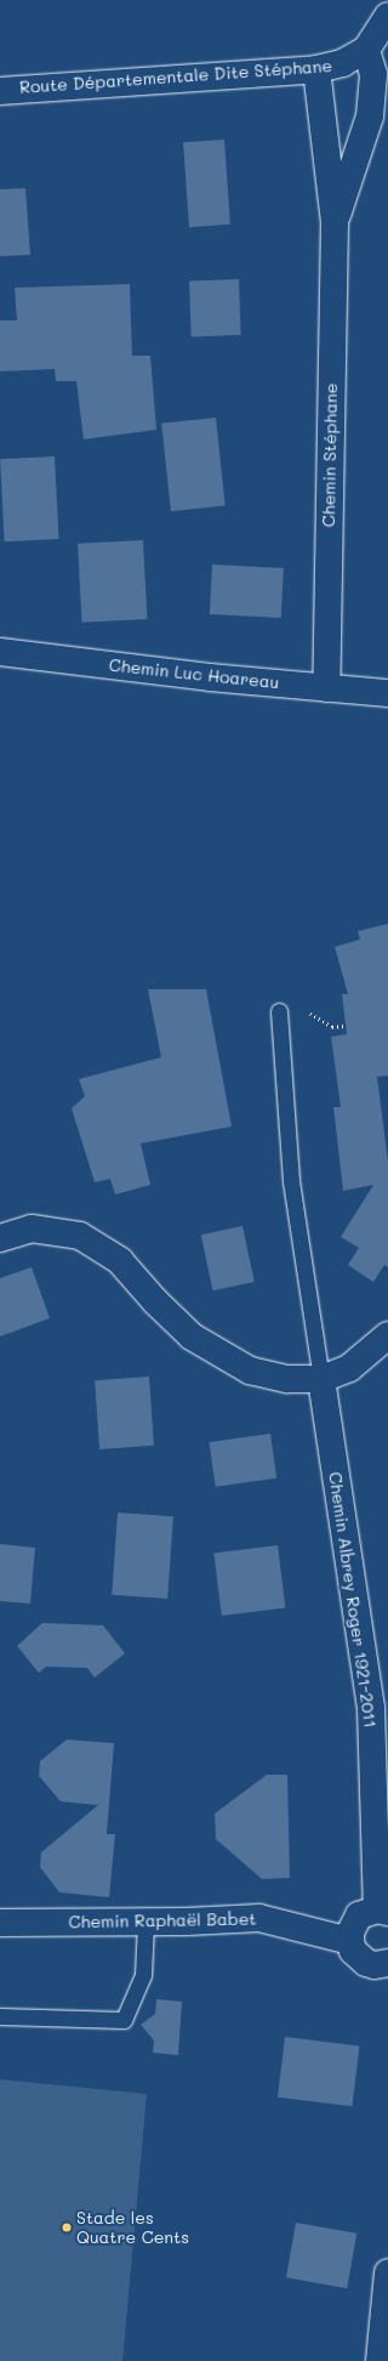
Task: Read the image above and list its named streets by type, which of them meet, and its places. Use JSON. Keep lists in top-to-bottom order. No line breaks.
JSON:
{"streets":{"street":["Route Départementale Dite Stéphane","Chemin Stéphane","Chemin Luc Hoareau","Chemin Albrey Roger 1921-2011","Chemin Raphaël Babet"]},"crossings":[["Route Départementale Dite Stéphane","Chemin Stéphane"],["Chemin Stéphane","Chemin Luc Hoareau"]],"places":["Stade les Quatre Cents"]}
